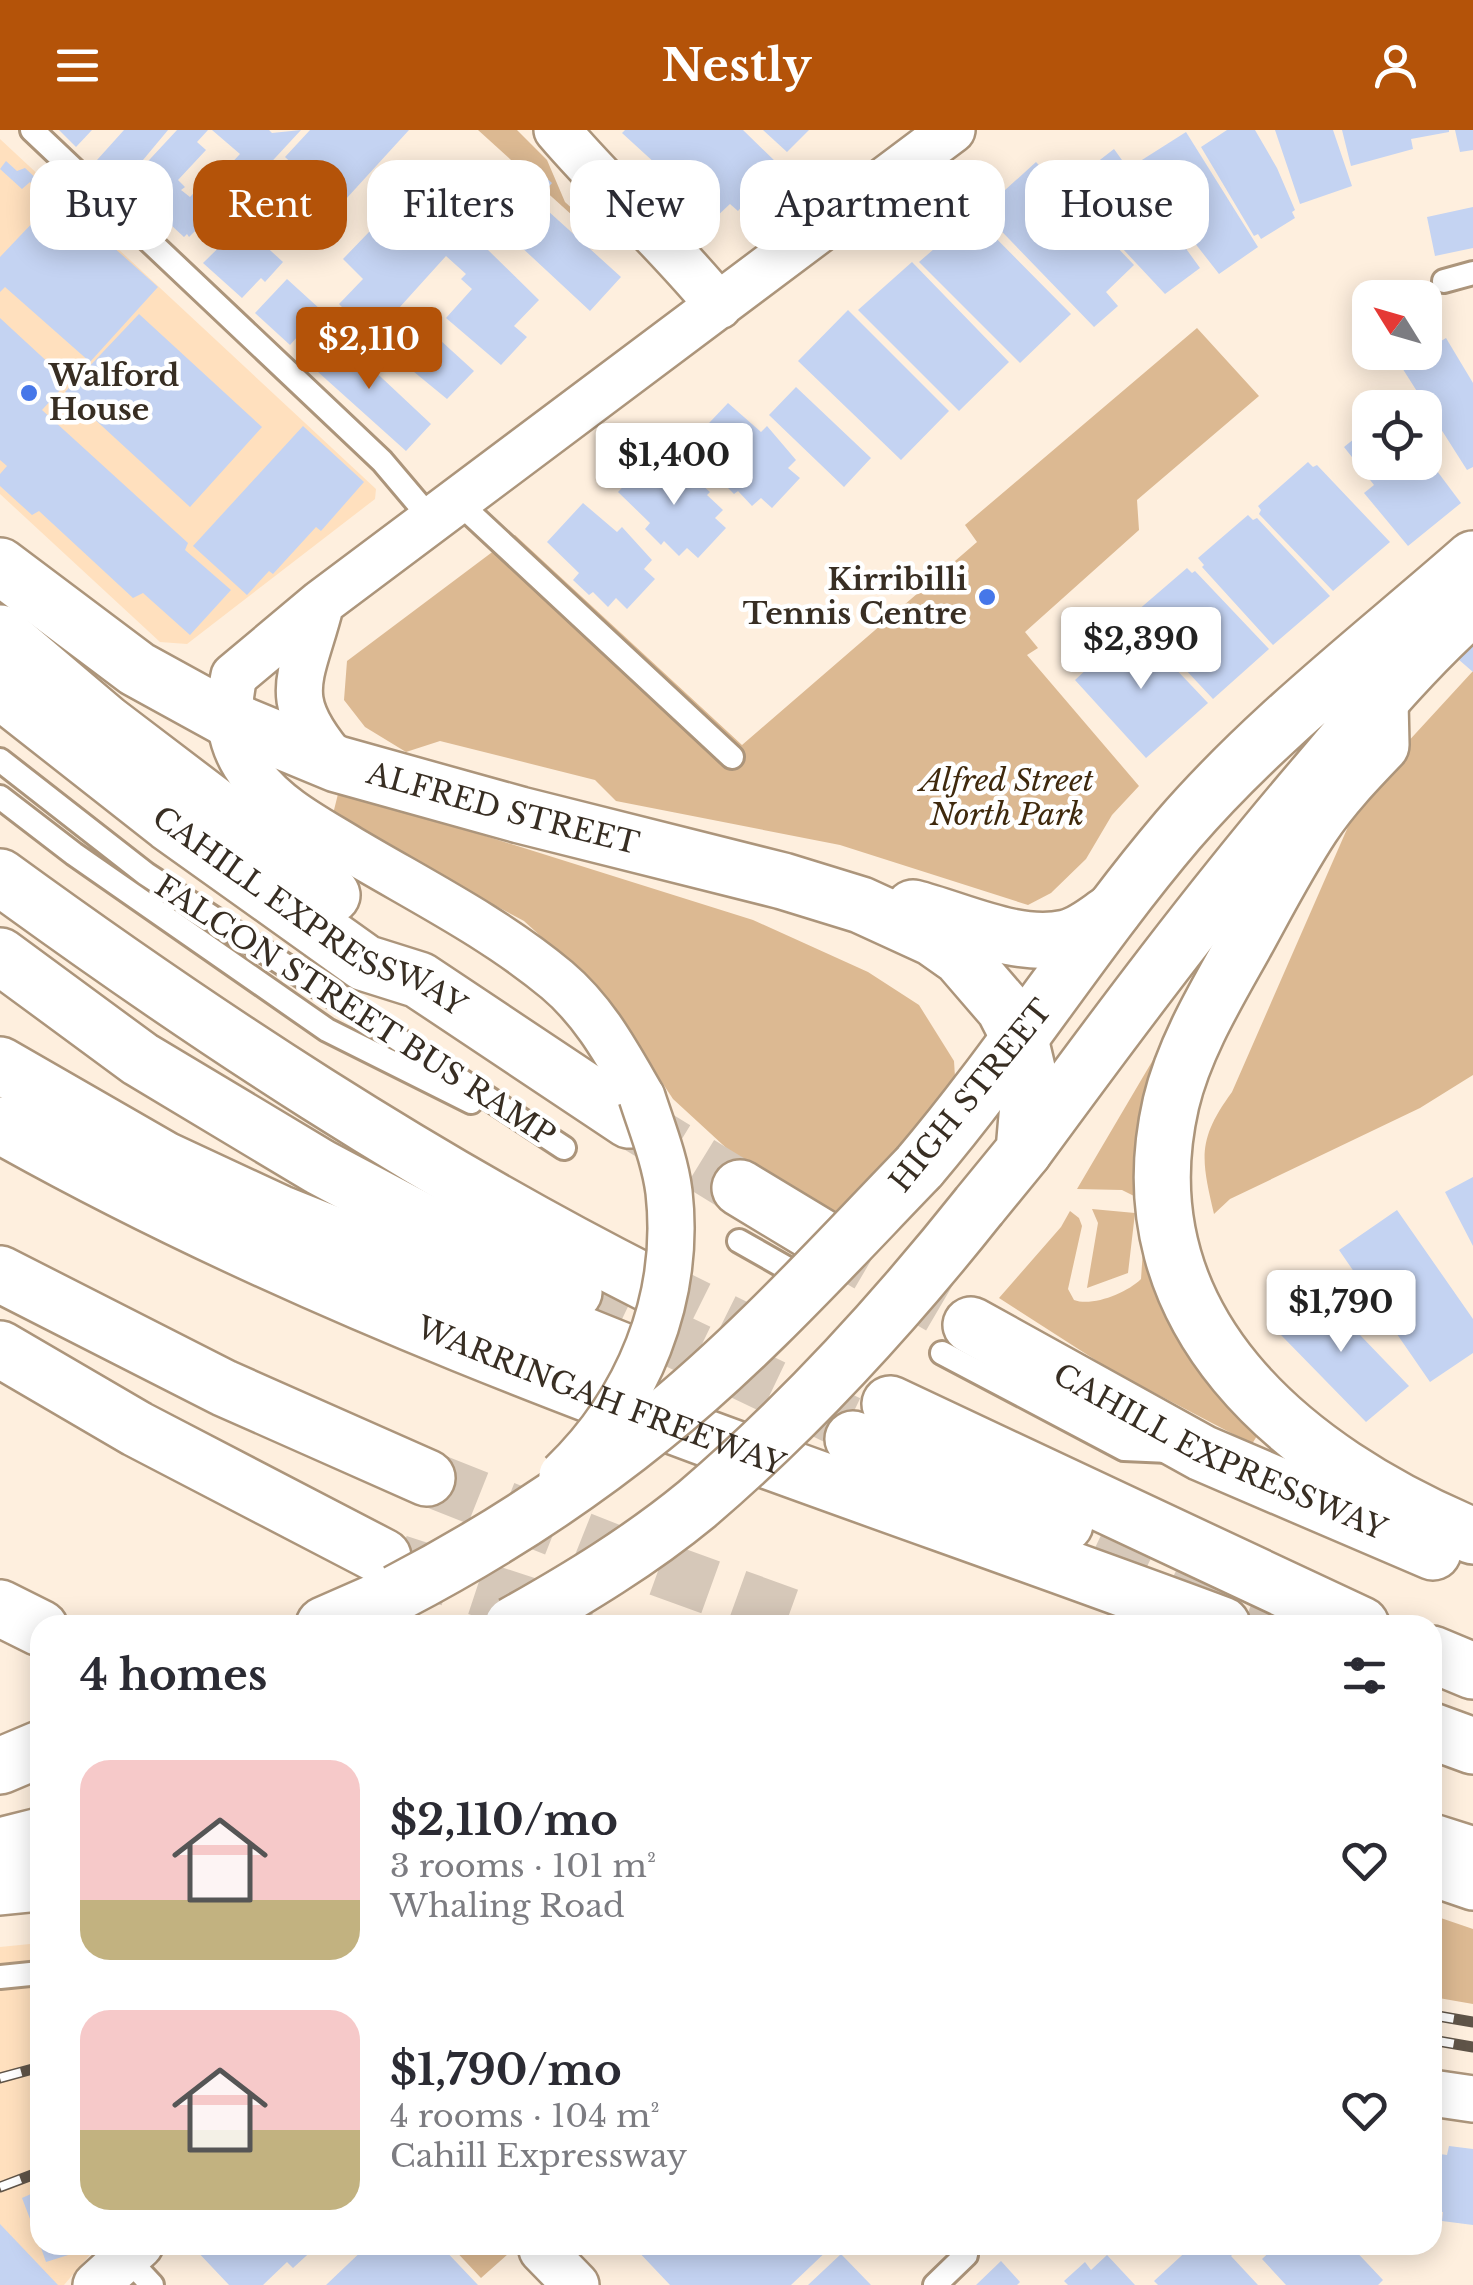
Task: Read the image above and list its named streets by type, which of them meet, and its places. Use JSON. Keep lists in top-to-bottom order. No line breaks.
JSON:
{"streets":{"main road":["ALFRED STREET","CAHILL EXPRESSWAY","HIGH STREET","WARRINGAH FREEWAY"],"lane":["FALCON STREET BUS RAMP"]},"crossings":[["CAHILL EXPRESSWAY","HIGH STREET"]],"parks":["Alfred Street North Park"],"places":["Walford House","Kirribilli Tennis Centre"],"north":"top left","page":{"header":"Nestly","chip":["Buy","Rent","Filters","New","Apartment","House"],"price":["$2,110","$1,400","$2,390","$1,790"],"heading":"4 homes","list":[{"name":"$2,110/mo","note":"3 rooms · 101 m² · Whaling Road"},{"name":"$1,790/mo","note":"4 rooms · 104 m² · Cahill Expressway"}]}}
